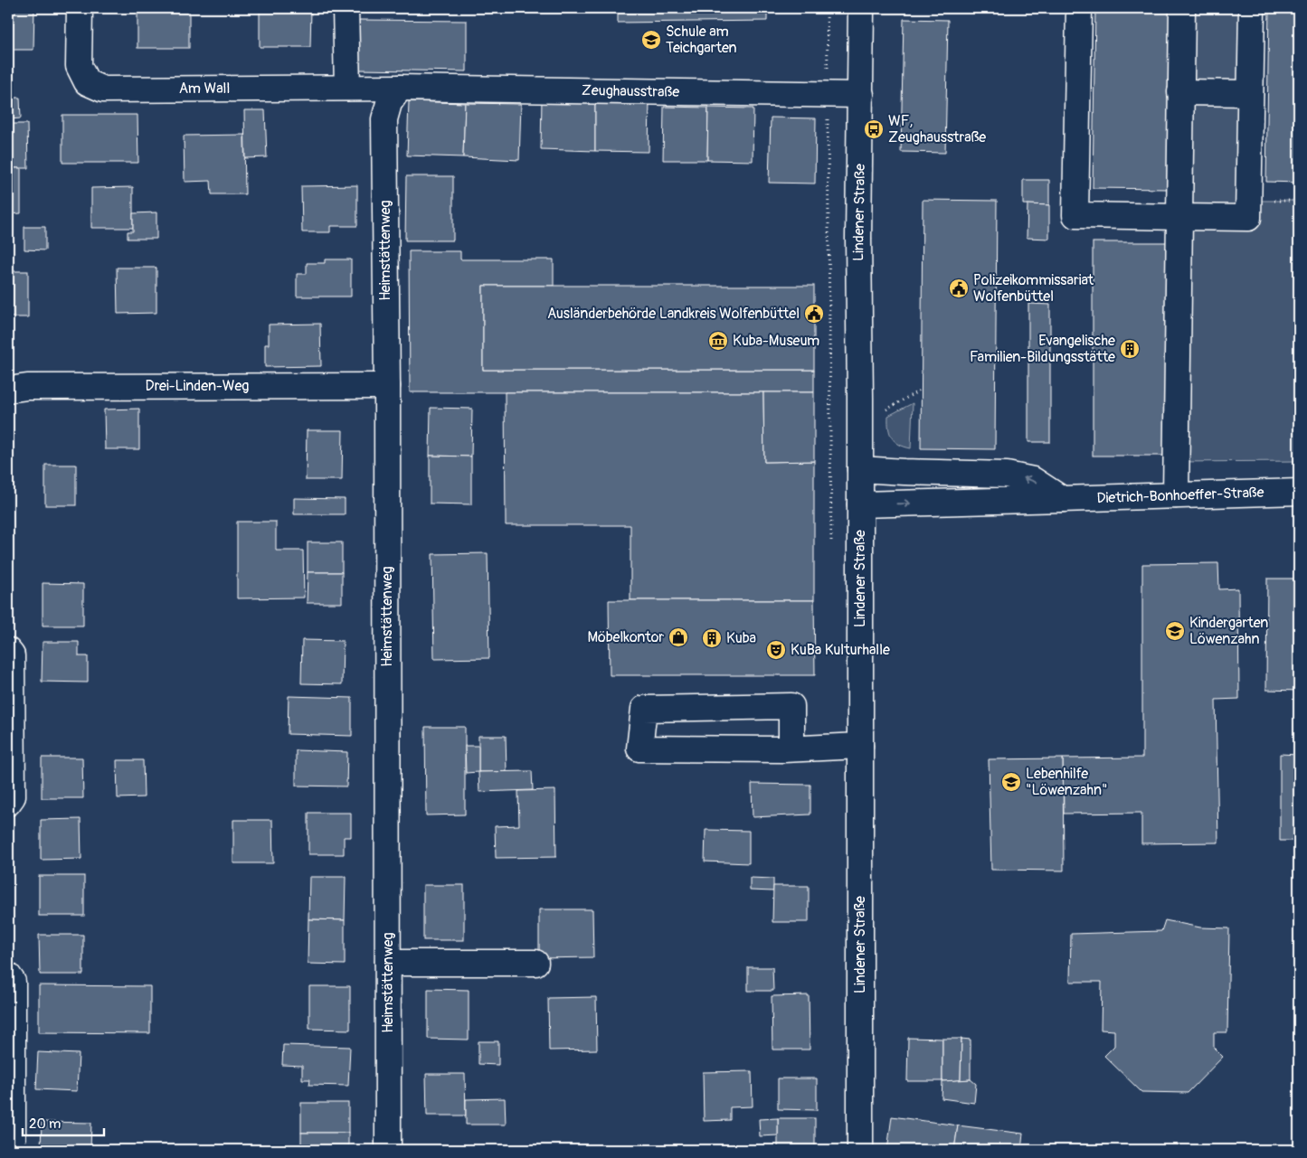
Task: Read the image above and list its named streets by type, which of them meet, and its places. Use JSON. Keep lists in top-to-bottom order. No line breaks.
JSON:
{"streets":{"street":["Am Wall","Zeughausstraße","Lindener Straße","Heimstättenweg","Drei-Linden-Weg","Dietrich-Bonhoeffer-Straße"]},"crossings":[["Am Wall","Zeughausstraße"],["Am Wall","Heimstättenweg"],["Zeughausstraße","Lindener Straße"],["Zeughausstraße","Heimstättenweg"],["Lindener Straße","Dietrich-Bonhoeffer-Straße"],["Heimstättenweg","Drei-Linden-Weg"]],"places":{"school or university":["Schule am Teichgarten","Kindergarten Löwenzahn","Lebenhilfe \"Löwenzahn\""],"bus stop":["WF, Zeughausstraße"],"public building":["Polizeikommissariat Wolfenbüttel","Ausländerbehörde Landkreis Wolfenbüttel"],"museum":["Kuba-Museum"],"building":["Evangelische Familien-Bildungsstätte","Kuba"],"shop":["Möbelkontor"],"theatre":["KuBa Kulturhalle"]},"scale_bar":"20 m"}
